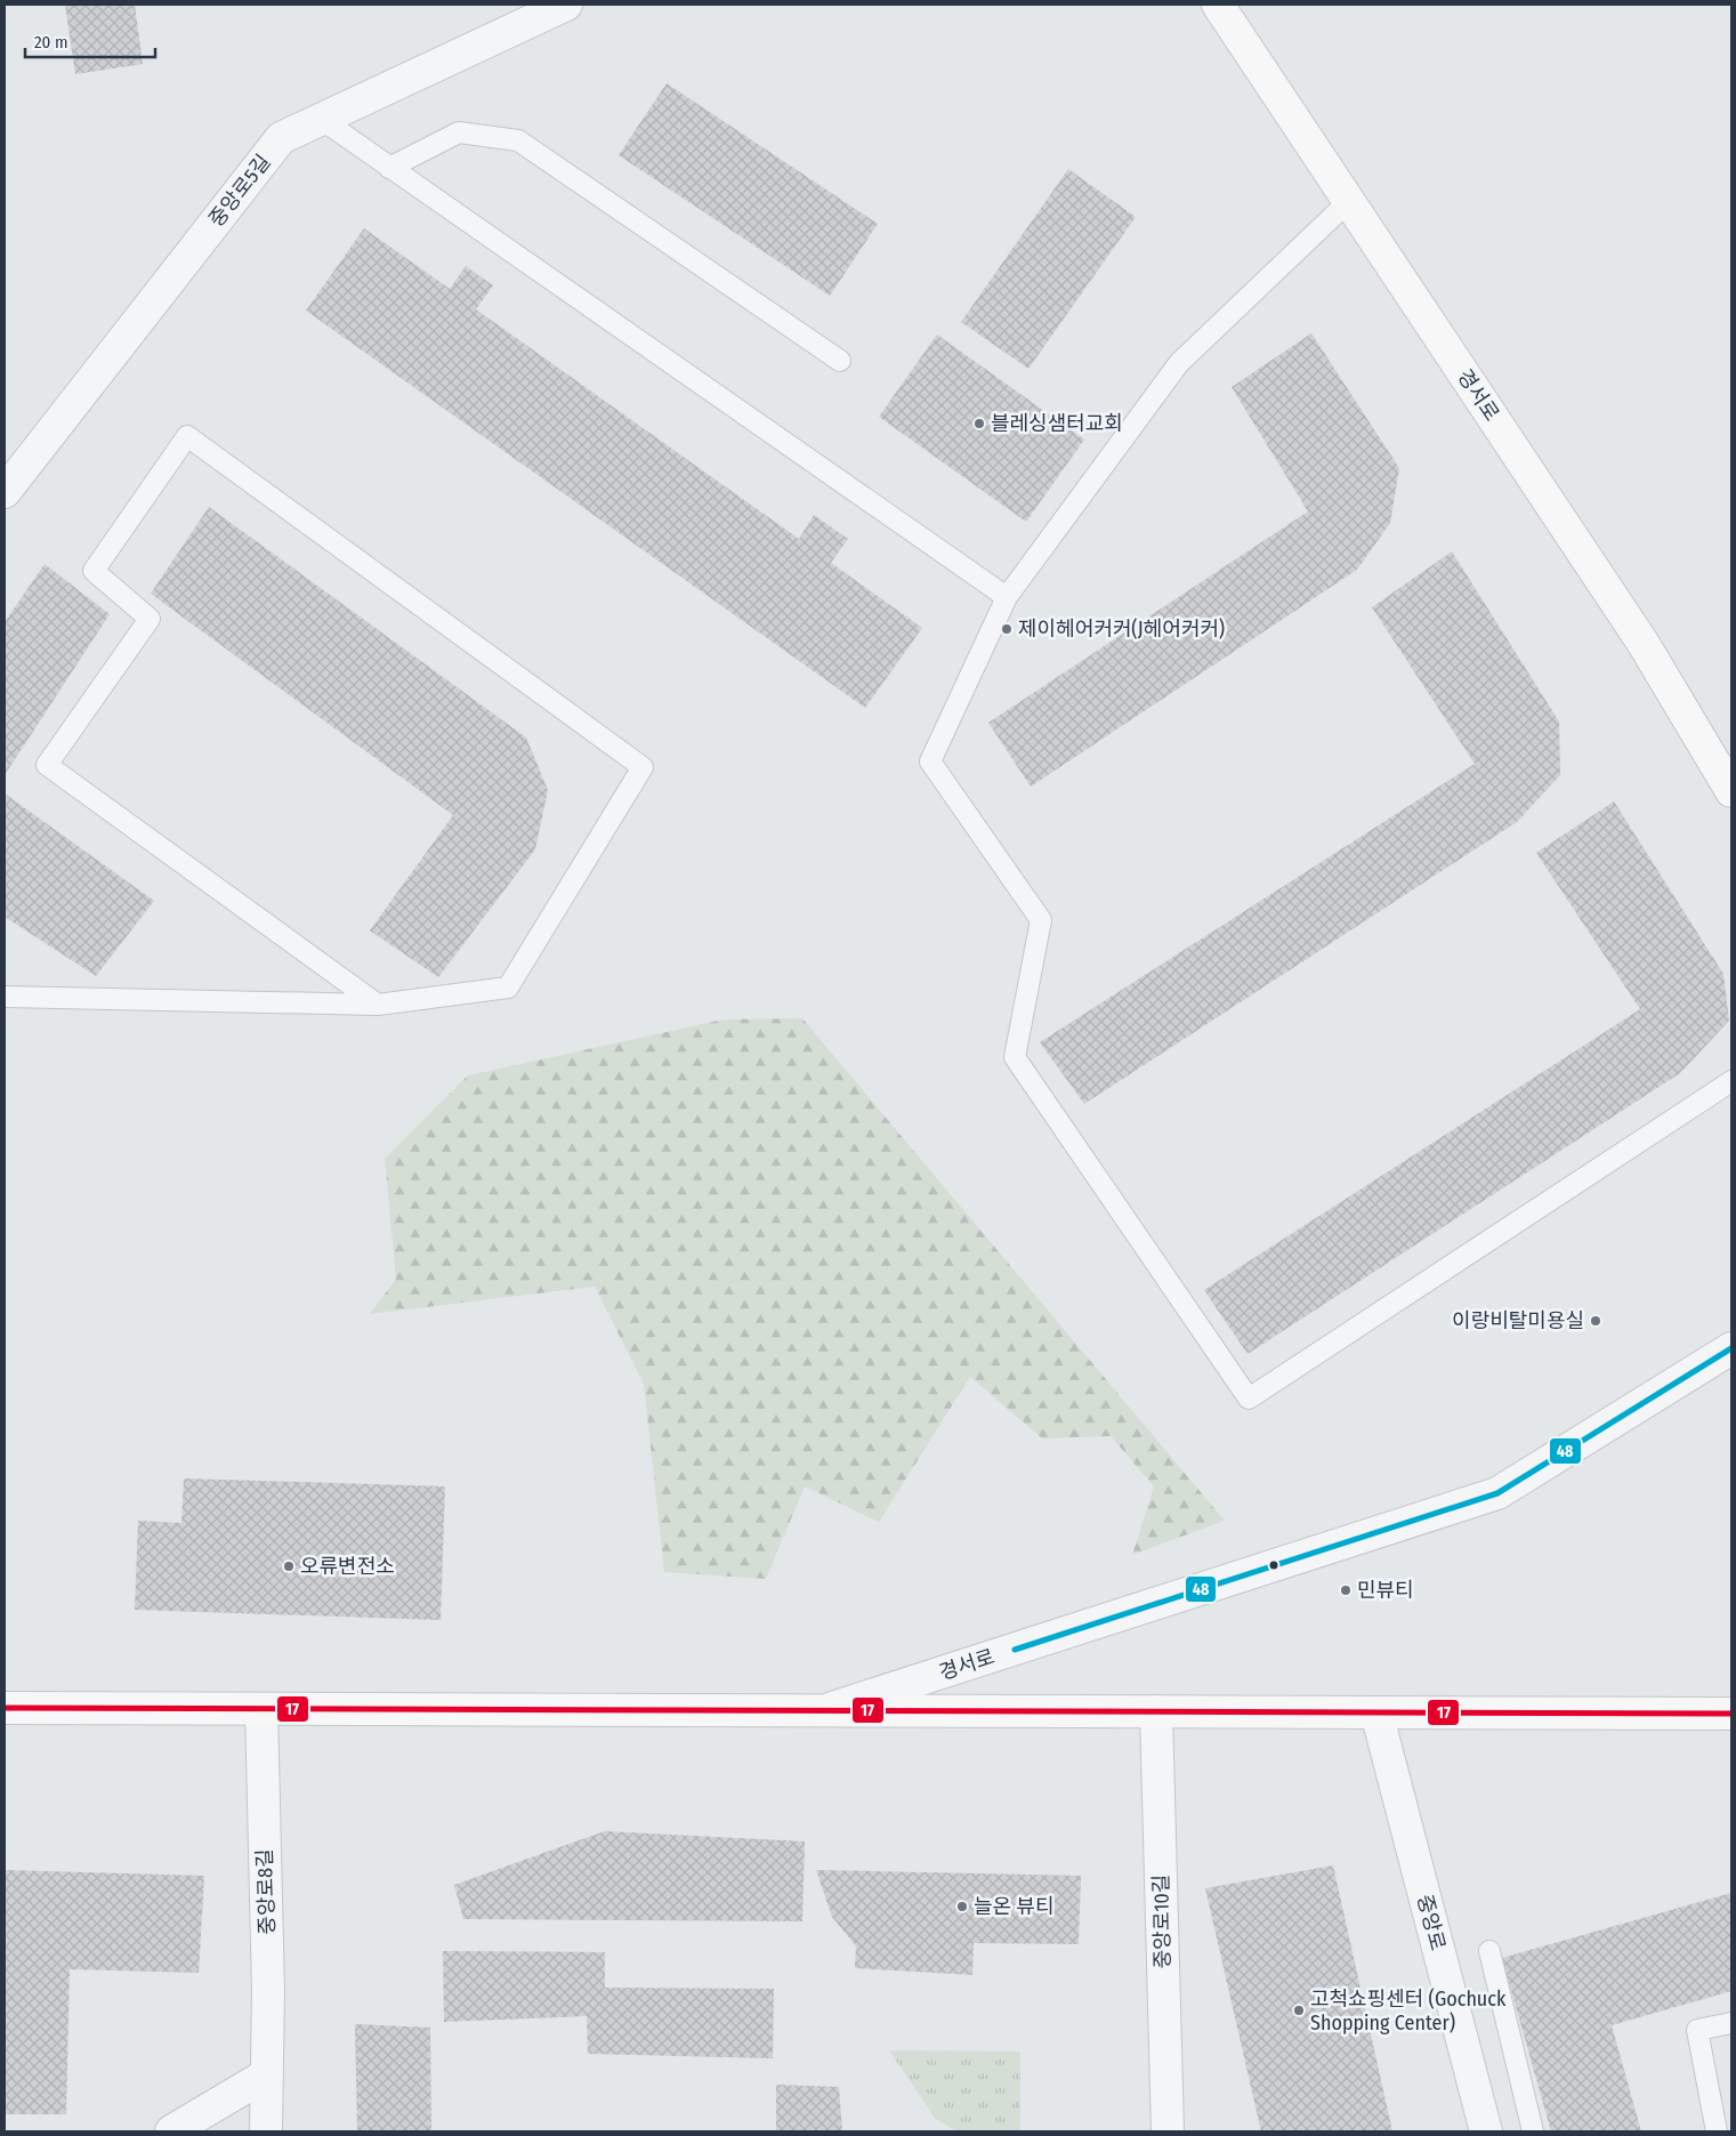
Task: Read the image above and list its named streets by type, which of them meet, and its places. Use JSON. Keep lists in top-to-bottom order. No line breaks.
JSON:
{"streets":{"main road":["경서로"],"street":["중앙로5길","중앙로8길","중앙로10길","중앙로"]},"places":["블레싱샘터교회","제이헤어커커(J헤어커커)","이랑비탈미용실","오류변전소","민뷰티","늘온 뷰티","고척쇼핑센터 (Gochuck Shopping Center)"],"lines":["transit line 48","transit line 17"],"scale_bar":"20 m"}
